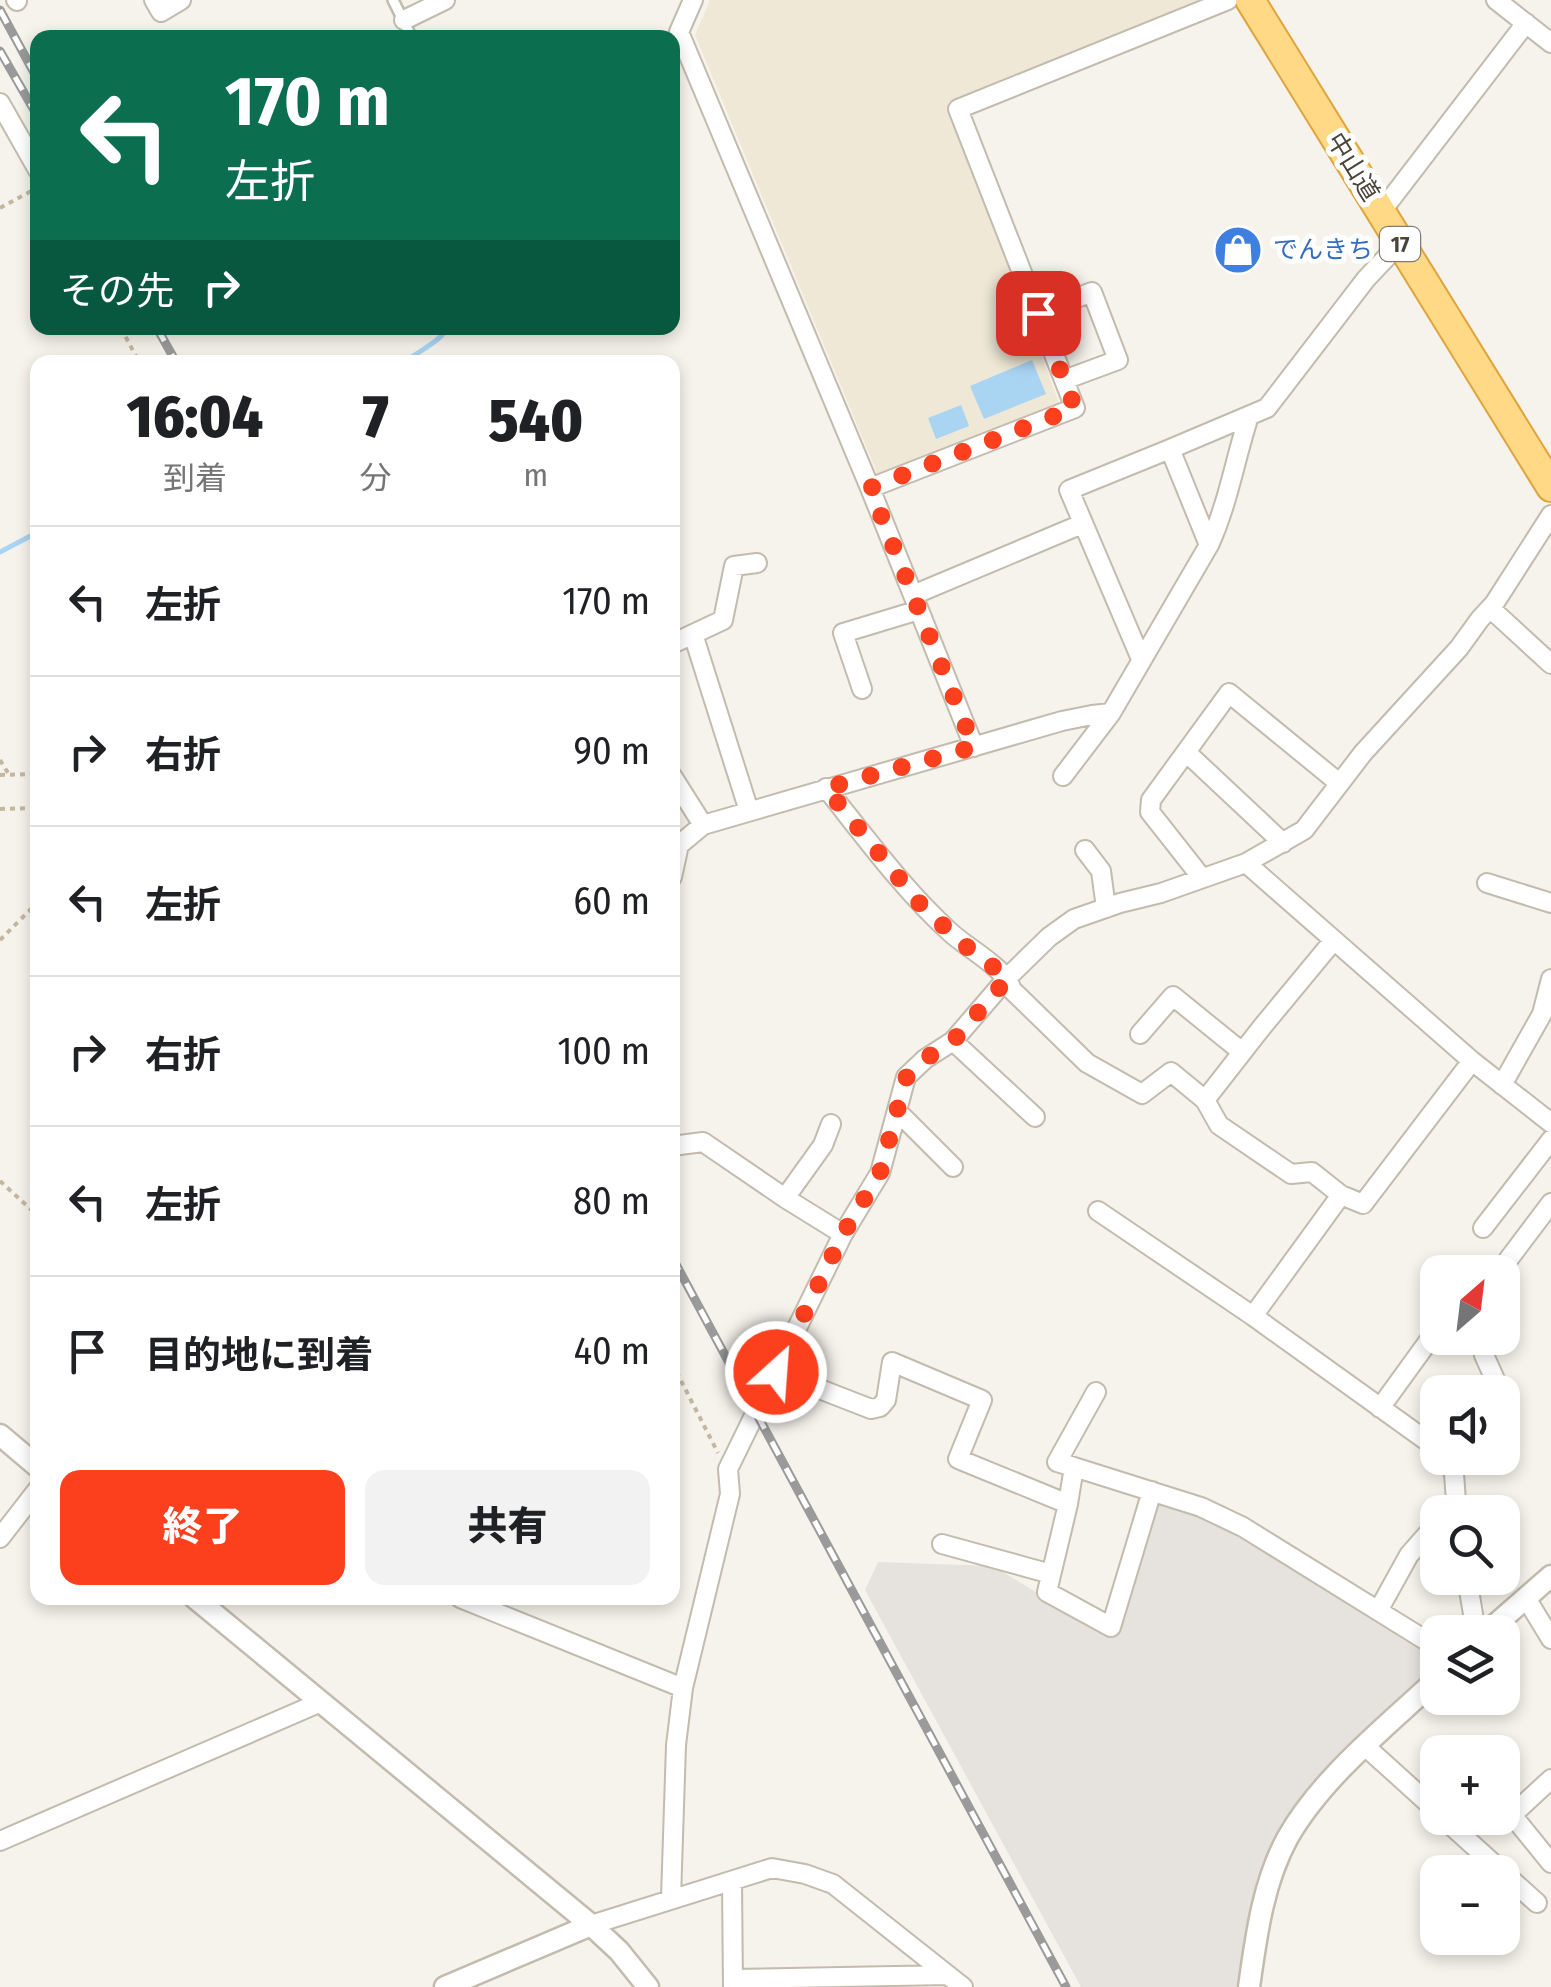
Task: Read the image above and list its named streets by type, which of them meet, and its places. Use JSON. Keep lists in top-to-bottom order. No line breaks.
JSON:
{"streets":{"highway":["中山道","17"]},"places":{"shop":["でんきち"]},"north":"top right","page":{"turn":["170 m","左折"],"then":"その先","eta":["16:04","到着","7","分","540","m"],"list":[{"name":"左折","value":"170 m"},{"name":"右折","value":"90 m"},{"name":"左折","value":"60 m"},{"name":"右折","value":"100 m"},{"name":"左折","value":"80 m"},{"name":"目的地に到着","value":"40 m"}],"map_buttons":["+","−"],"buttons":["終了","共有"]}}
